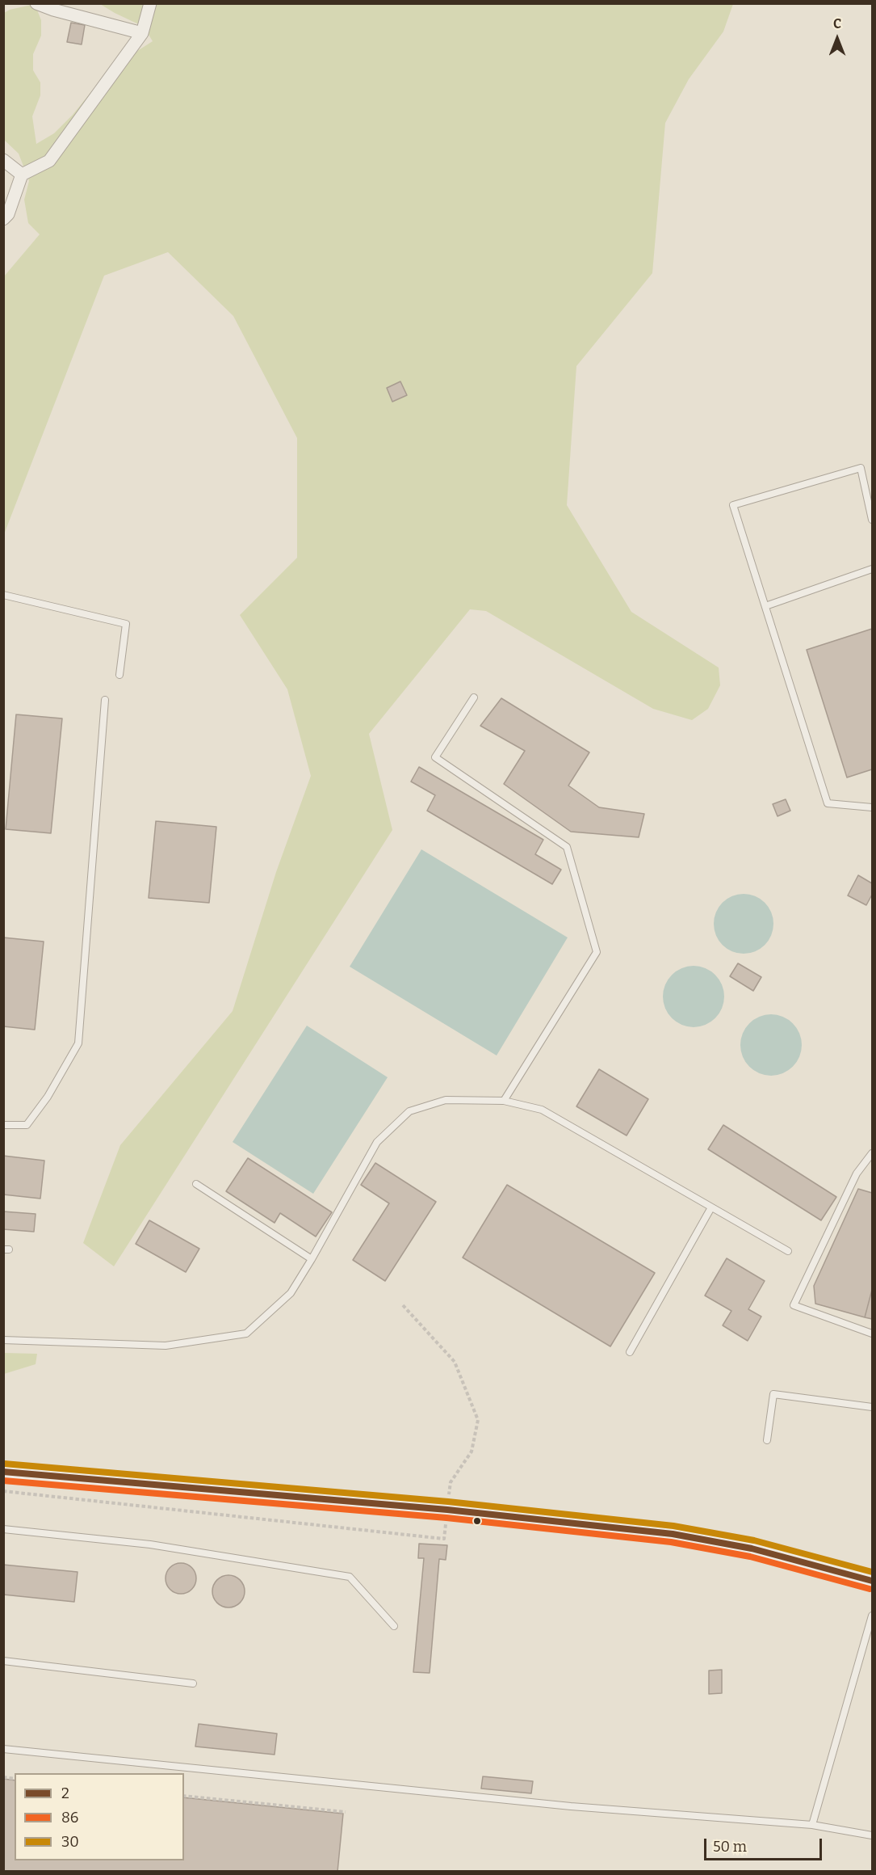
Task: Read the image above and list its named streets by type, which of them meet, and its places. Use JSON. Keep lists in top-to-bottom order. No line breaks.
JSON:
{"lines":["transit line 30","transit line 2","transit line 86"],"legend":["2","86","30"],"scale_bar":"50 m","north":"top"}
